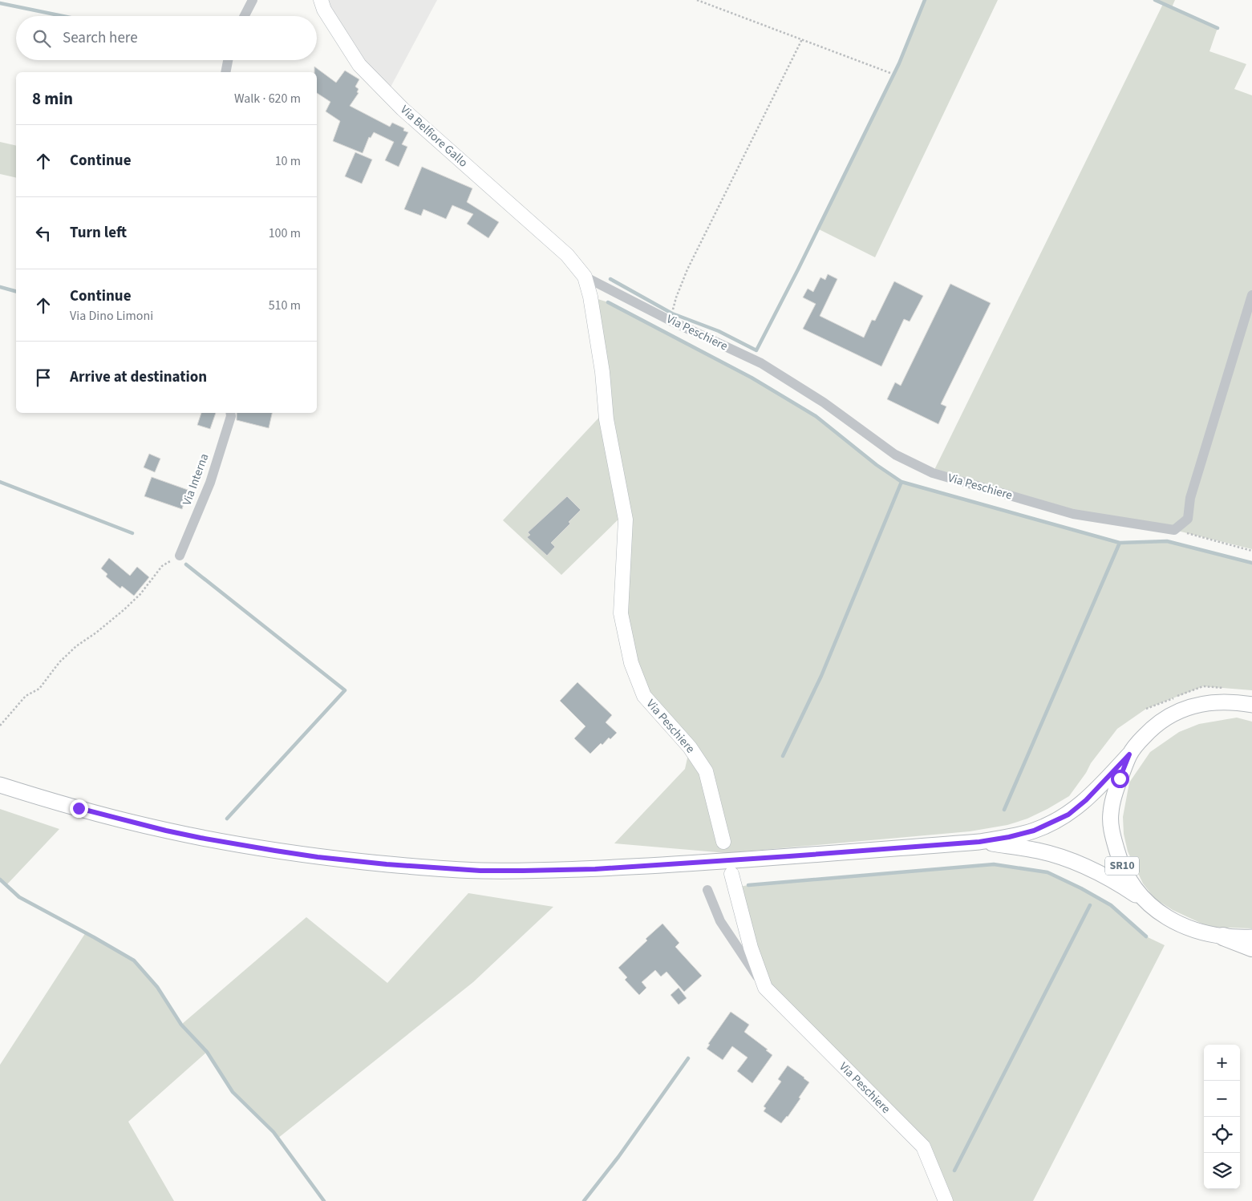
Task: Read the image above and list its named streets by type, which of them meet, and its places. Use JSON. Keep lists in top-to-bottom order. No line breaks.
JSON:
{"streets":{"main road":["SR10"],"street":["Via Belfiore Gallo","Via Peschiere","Via Interna"]},"crossings":[["Via Belfiore Gallo","Via Peschiere"]],"page":{"search":"Search here","heading":["8 min","Walk · 620 m"],"list":[["Continue","10 m"],["Turn left","100 m"],["Continue","Via Dino Limoni","510 m"],"Arrive at destination"],"map_buttons":["+","−"]}}
